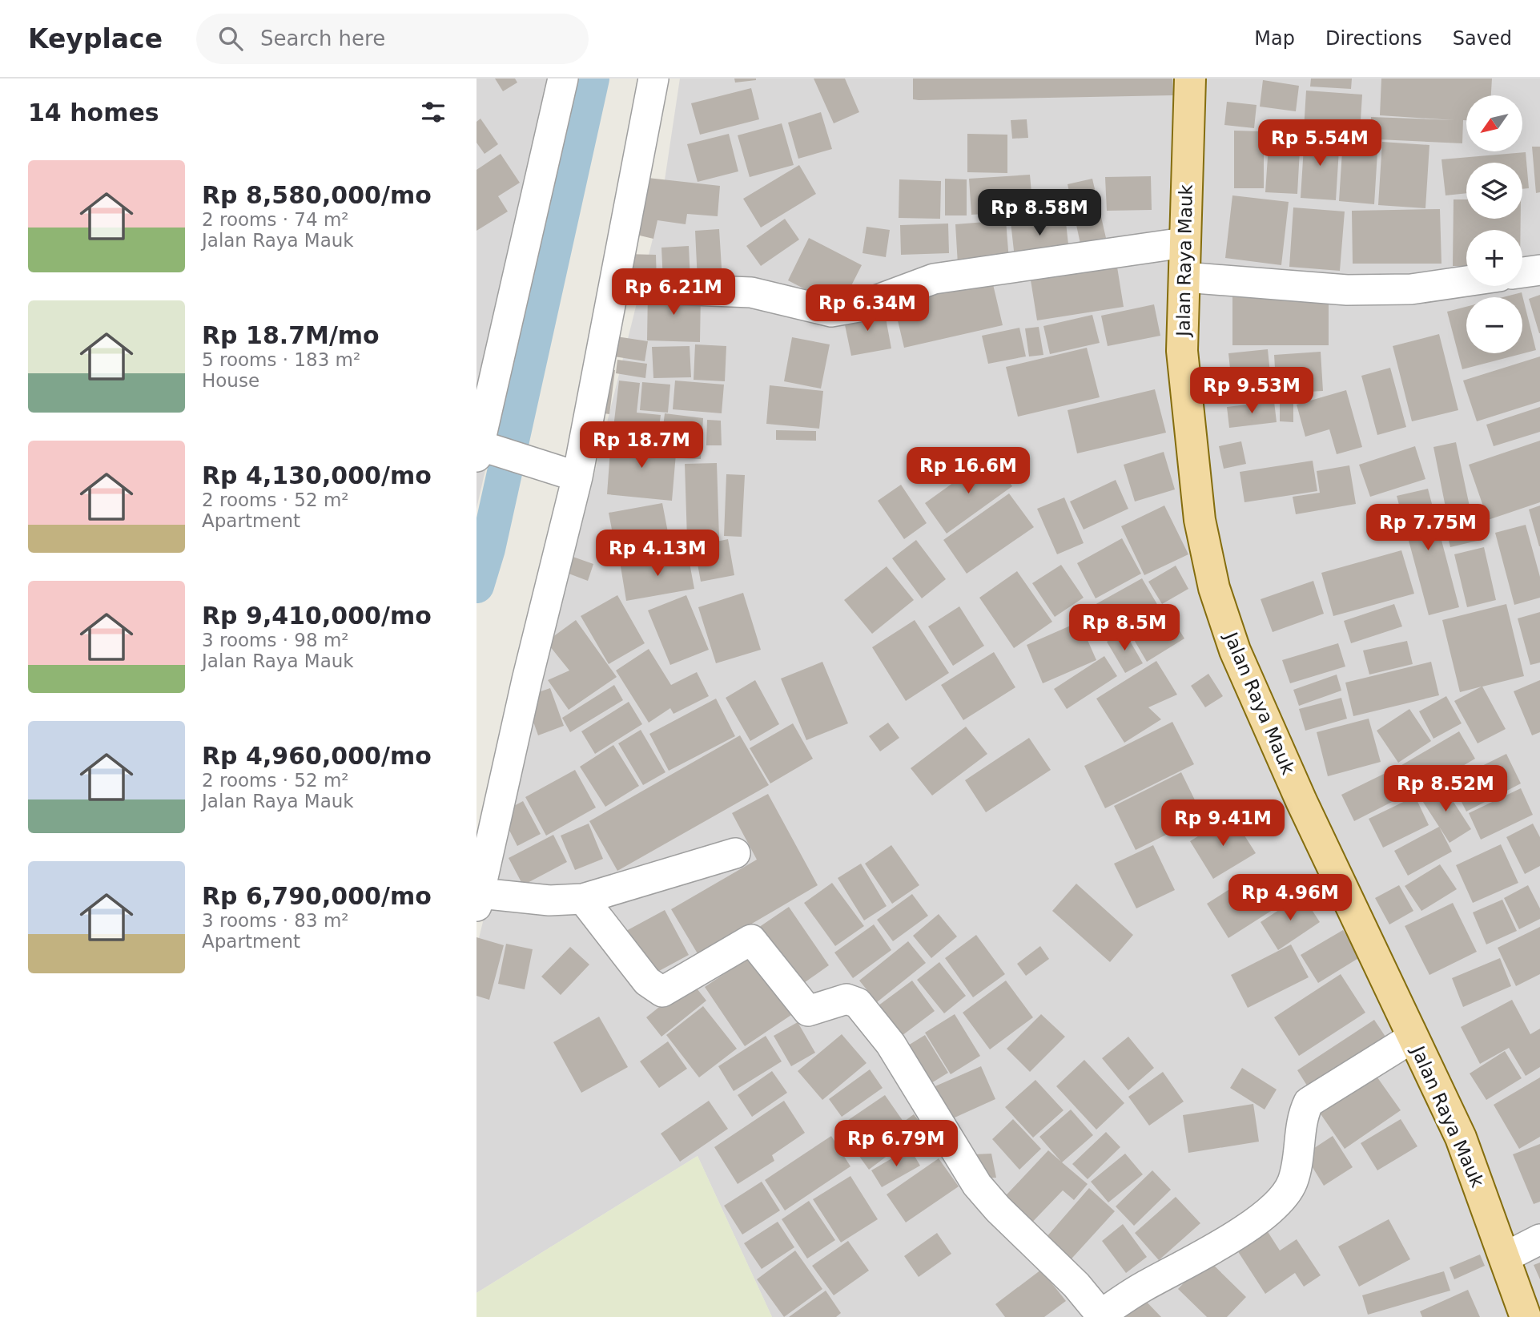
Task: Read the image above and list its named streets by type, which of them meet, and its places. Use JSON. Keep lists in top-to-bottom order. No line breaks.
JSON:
{"streets":{"main road":["Jalan Raya Mauk"]},"north":"bottom left","page":{"header":"Keyplace","search":"Search here","nav":["Map","Directions","Saved"],"heading":"14 homes","map_buttons":["+","−"],"price":["Rp 5.54M","Rp 8.58M","Rp 6.21M","Rp 6.34M","Rp 9.53M","Rp 18.7M","Rp 16.6M","Rp 7.75M","Rp 4.13M","Rp 8.5M","Rp 8.52M","Rp 9.41M","Rp 4.96M","Rp 6.79M"],"list":[{"name":"Rp 8,580,000/mo","note":"2 rooms · 74 m² · Jalan Raya Mauk"},{"name":"Rp 18.7M/mo","note":"5 rooms · 183 m² · House"},{"name":"Rp 4,130,000/mo","note":"2 rooms · 52 m² · Apartment"},{"name":"Rp 9,410,000/mo","note":"3 rooms · 98 m² · Jalan Raya Mauk"},{"name":"Rp 4,960,000/mo","note":"2 rooms · 52 m² · Jalan Raya Mauk"},{"name":"Rp 6,790,000/mo","note":"3 rooms · 83 m² · Apartment"}]}}
